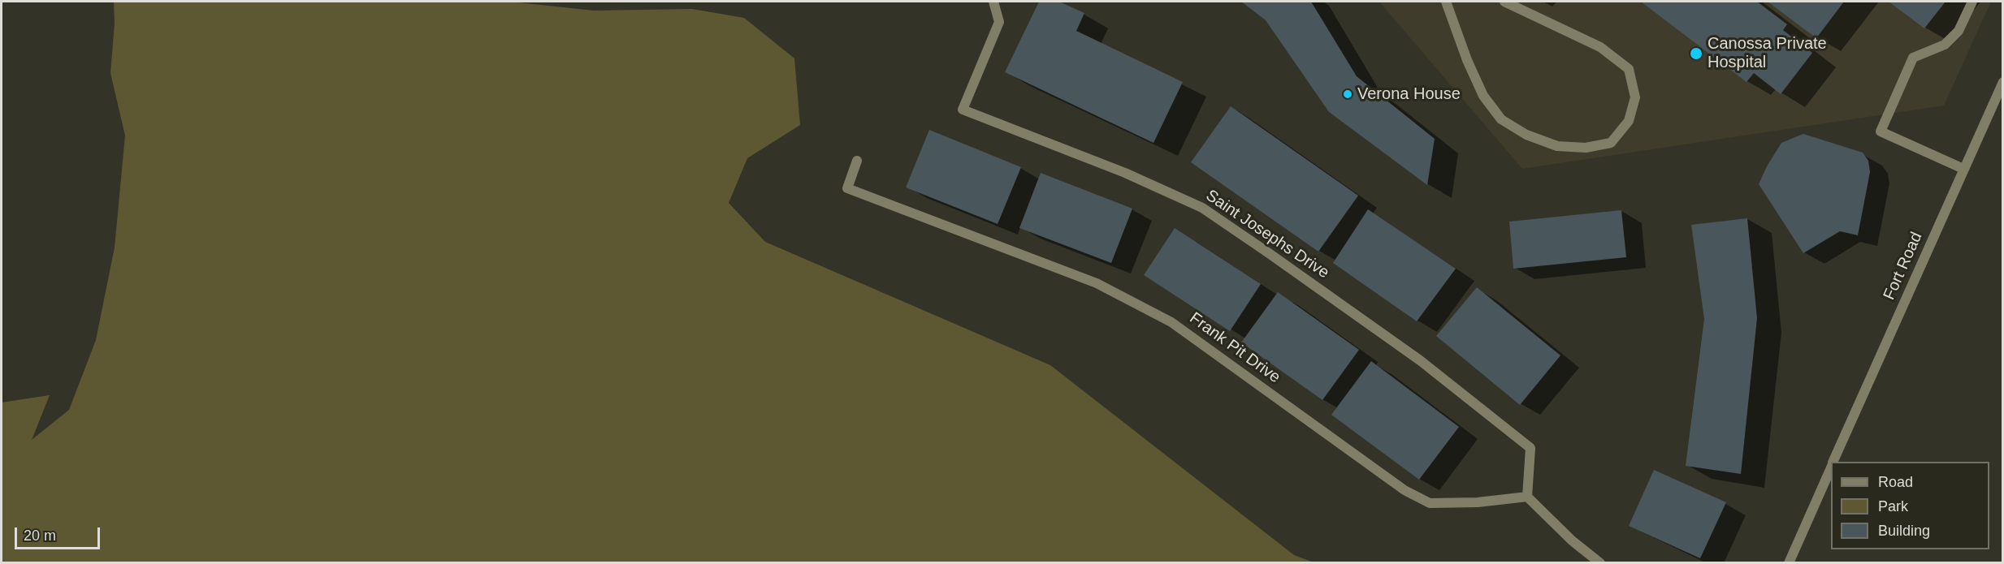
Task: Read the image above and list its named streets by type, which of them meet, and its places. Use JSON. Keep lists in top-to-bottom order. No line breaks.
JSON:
{"streets":{"street":["Saint Josephs Drive","Fort Road","Frank Pit Drive"]},"crossings":[["Saint Josephs Drive","Frank Pit Drive"]],"places":["Canossa Private Hospital","Verona House"],"legend":["Road","Park","Building"],"scale_bar":"20 m"}
